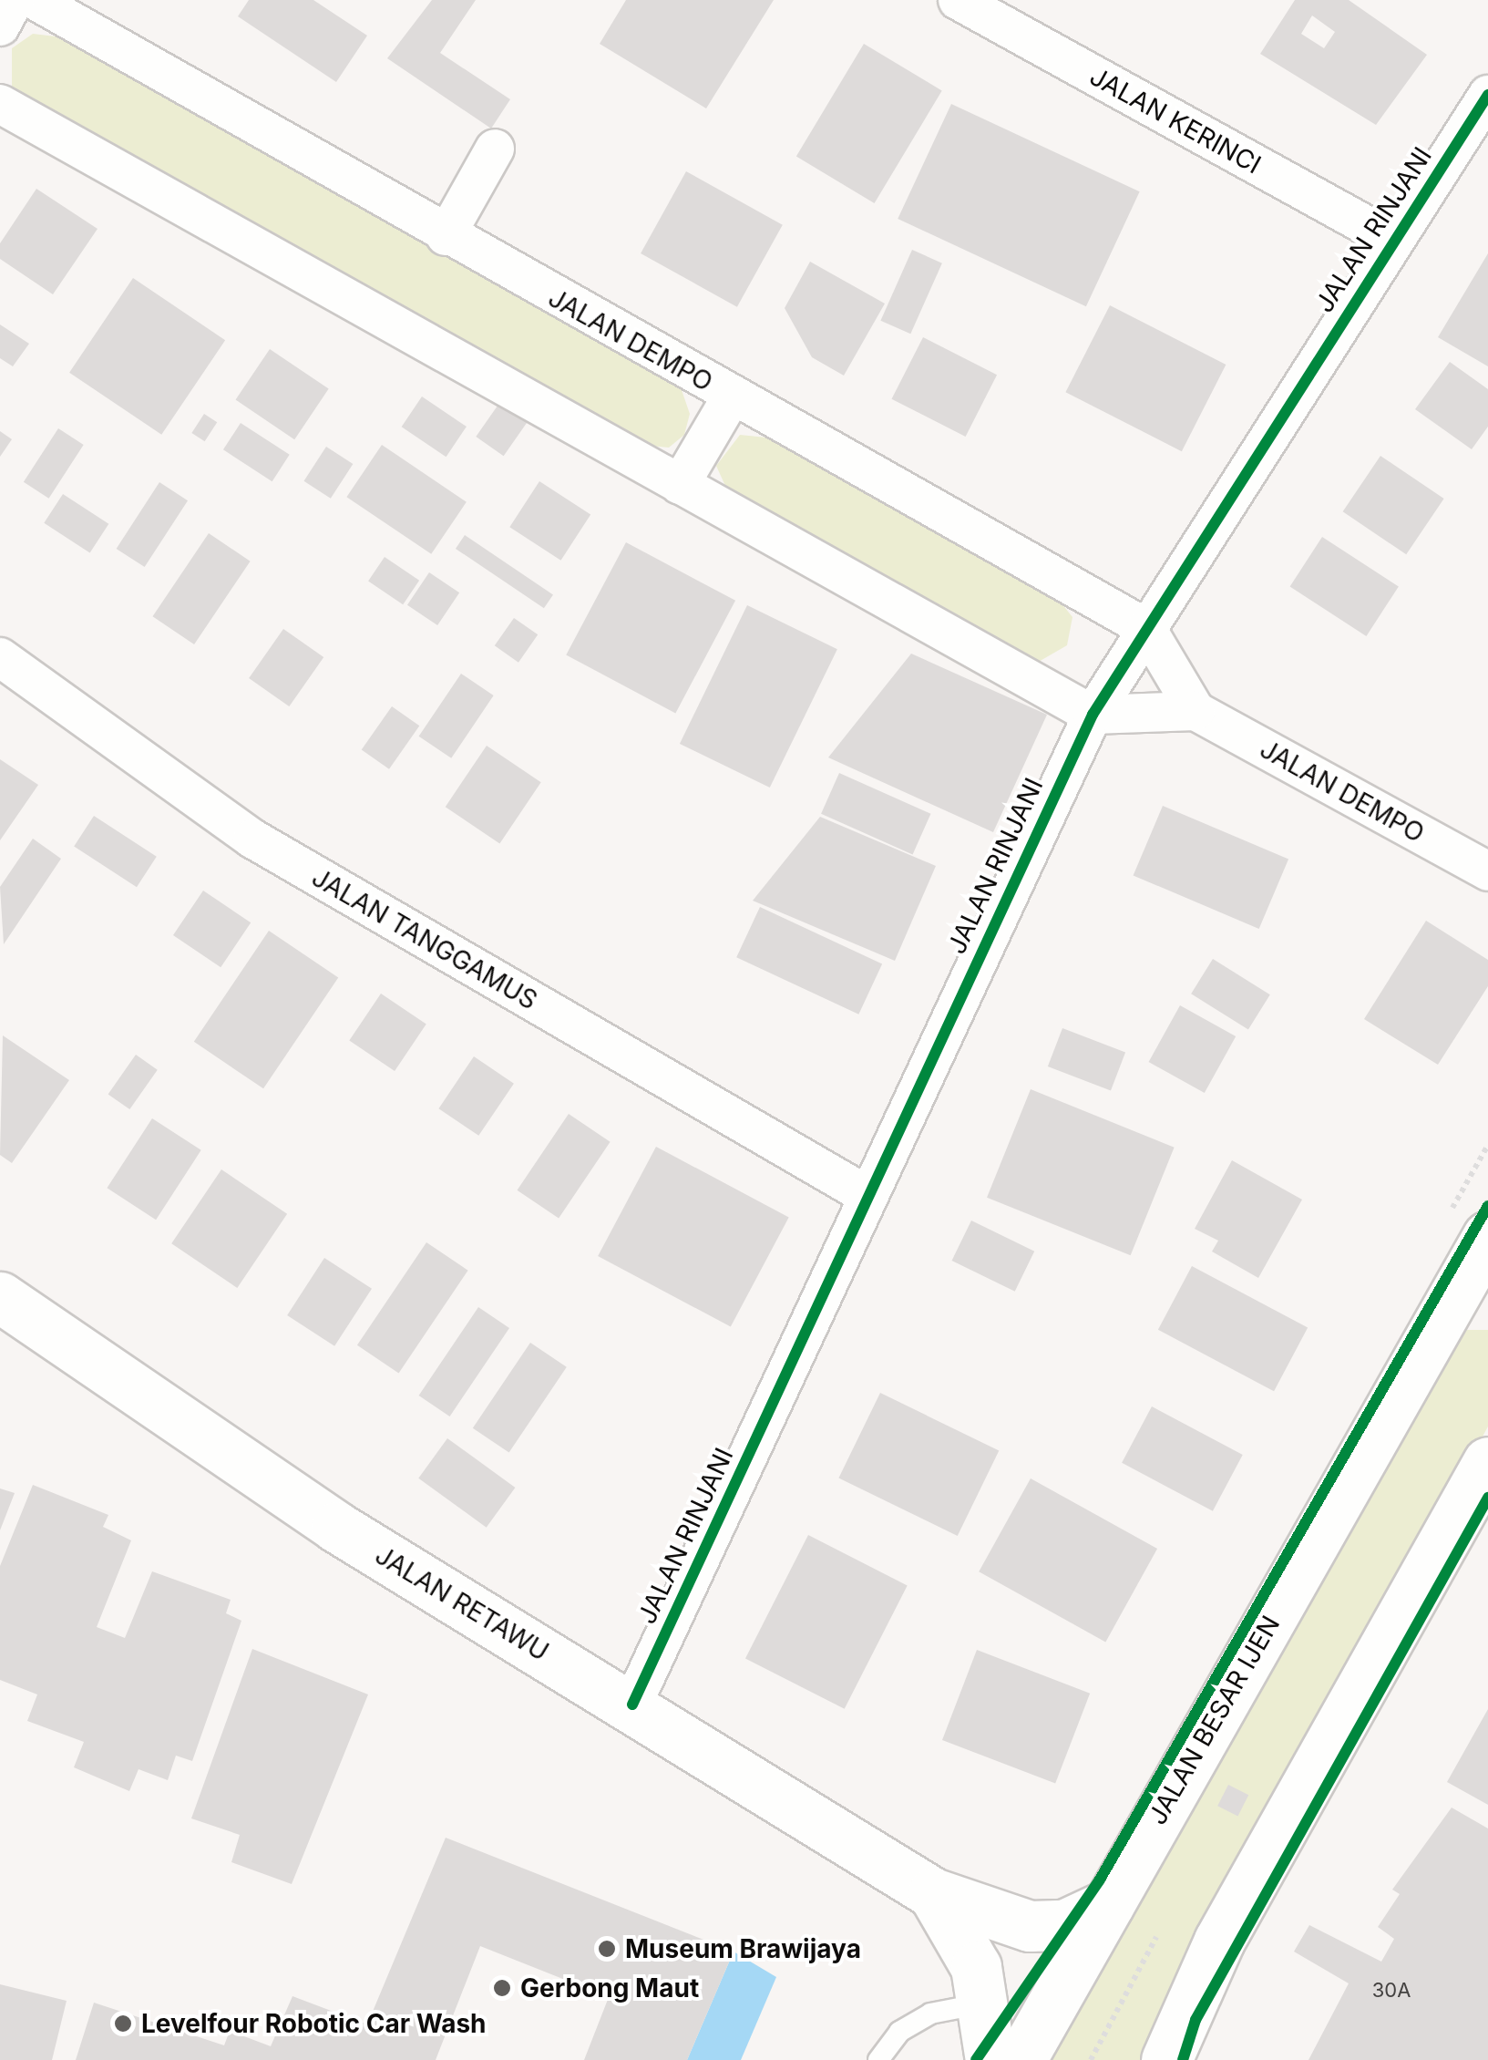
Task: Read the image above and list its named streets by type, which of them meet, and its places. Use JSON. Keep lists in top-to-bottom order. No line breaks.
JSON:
{"streets":{"main road":["JALAN RETAWU","JALAN BESAR IJEN"],"street":["JALAN KERINCI","JALAN RINJANI","JALAN DEMPO","JALAN TANGGAMUS"]},"crossings":[["JALAN KERINCI","JALAN RINJANI"],["JALAN RINJANI","JALAN DEMPO"],["JALAN RINJANI","JALAN TANGGAMUS"],["JALAN RINJANI","JALAN RETAWU"],["JALAN RETAWU","JALAN BESAR IJEN"]],"places":["Museum Brawijaya","Gerbong Maut","Levelfour Robotic Car Wash"],"house_numbers":["30A"]}
